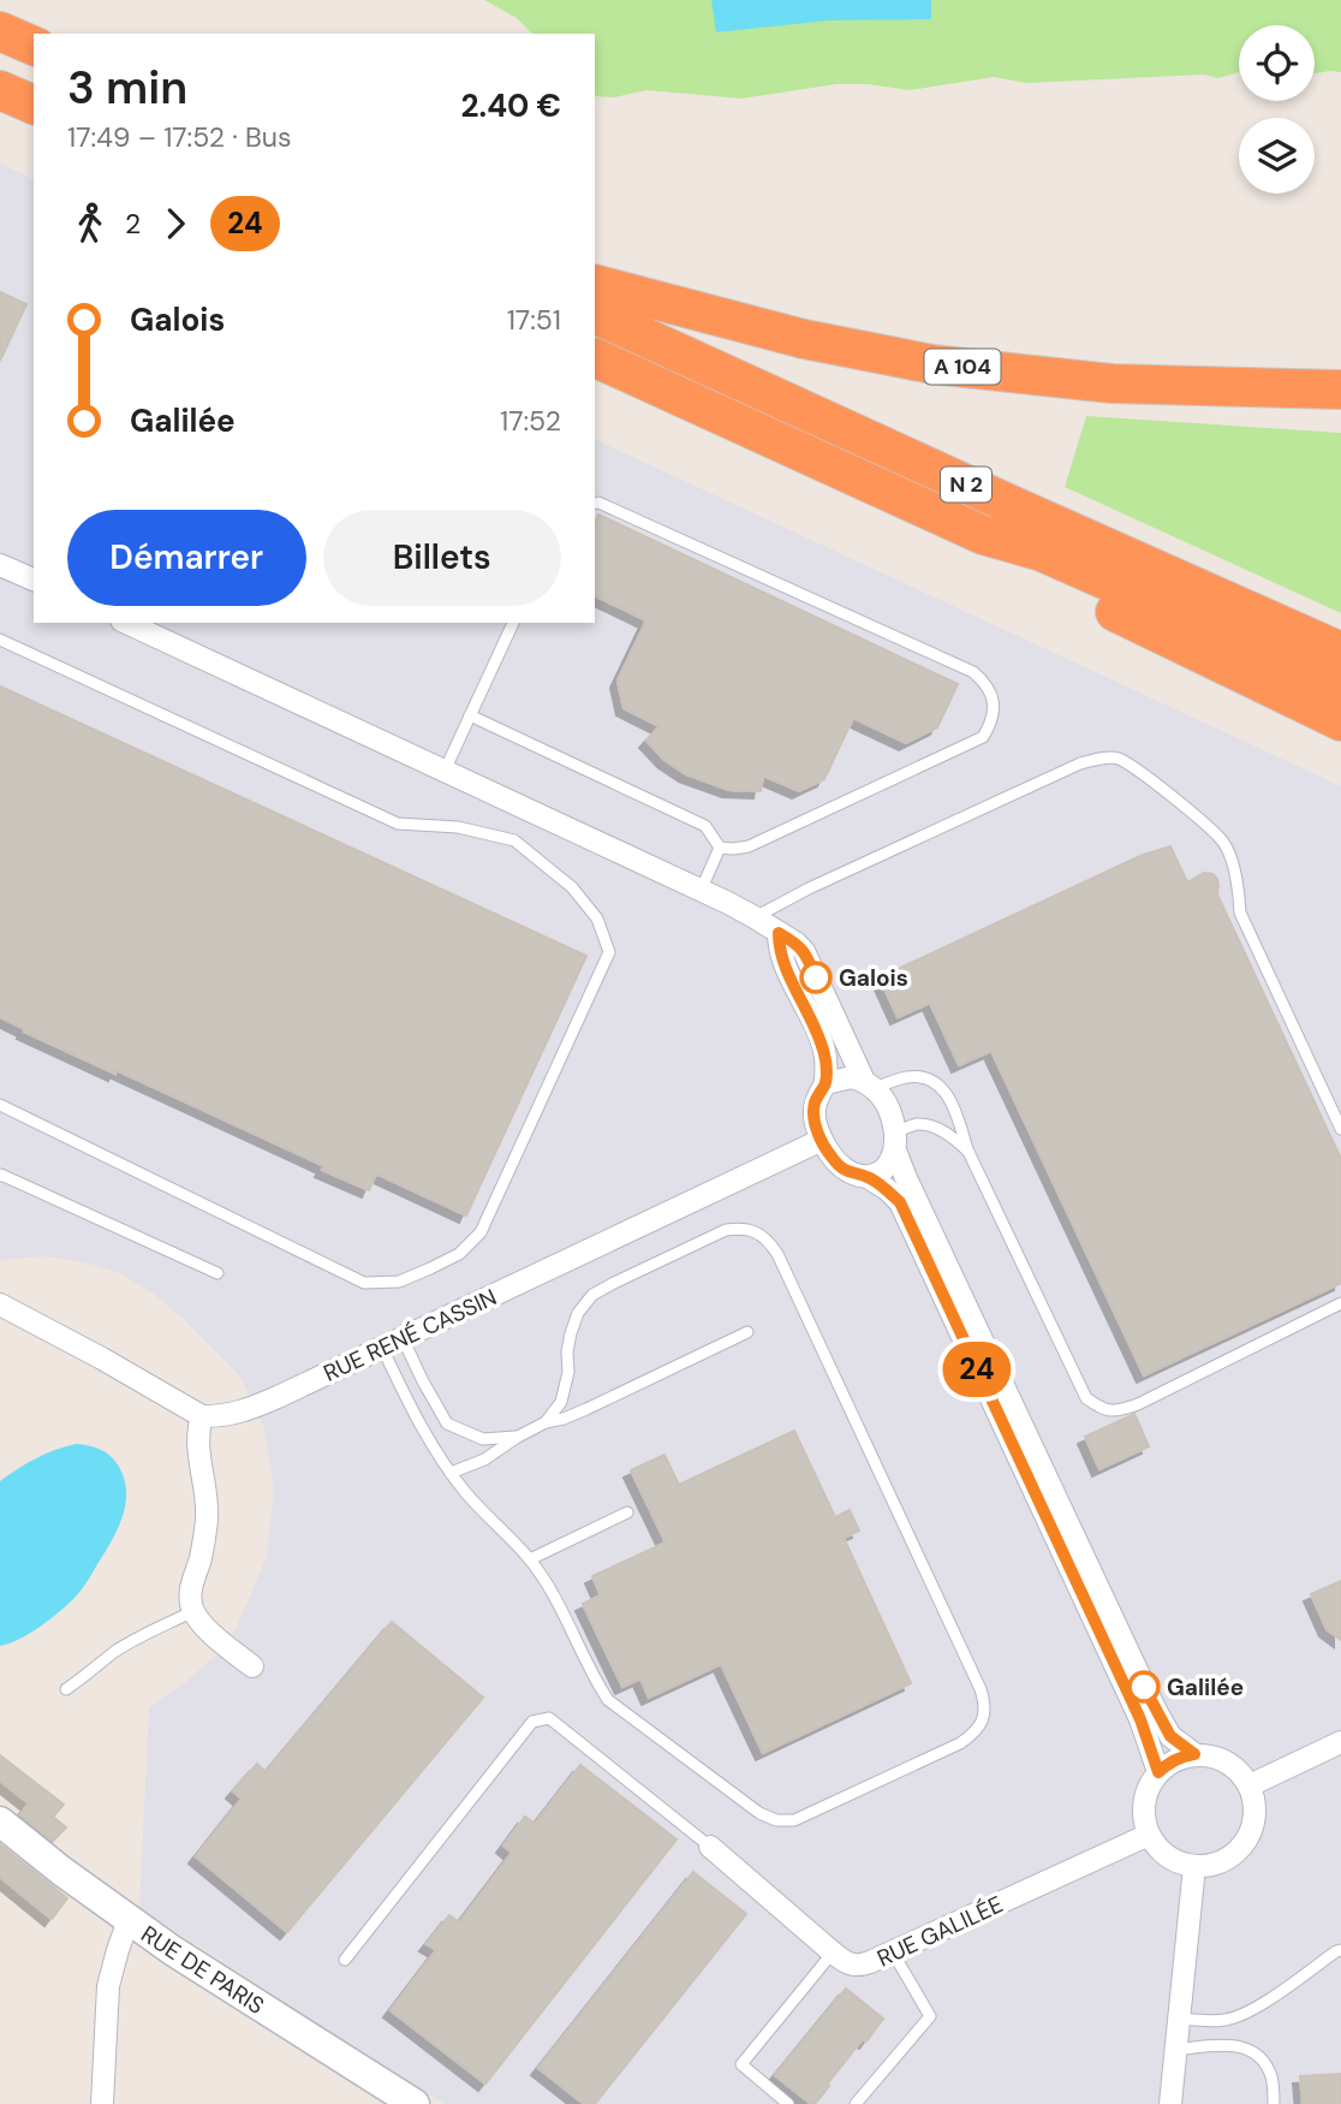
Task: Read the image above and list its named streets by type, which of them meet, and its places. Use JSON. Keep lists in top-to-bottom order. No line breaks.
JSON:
{"streets":{"highway":["A 104","N 2"],"street":["RUE RENÉ CASSIN","RUE GALILÉE","RUE DE PARIS"]},"places":["Galois","Galilée"],"lines":["bus line 24"],"page":{"on_map":"24","heading":["3 min","17:49 – 17:52 · Bus","2.40 €"],"legs":["2","24"],"list":[{"name":"Galois","value":"17:51"},{"name":"Galilée","value":"17:52"}],"buttons":["Démarrer","Billets"]}}
